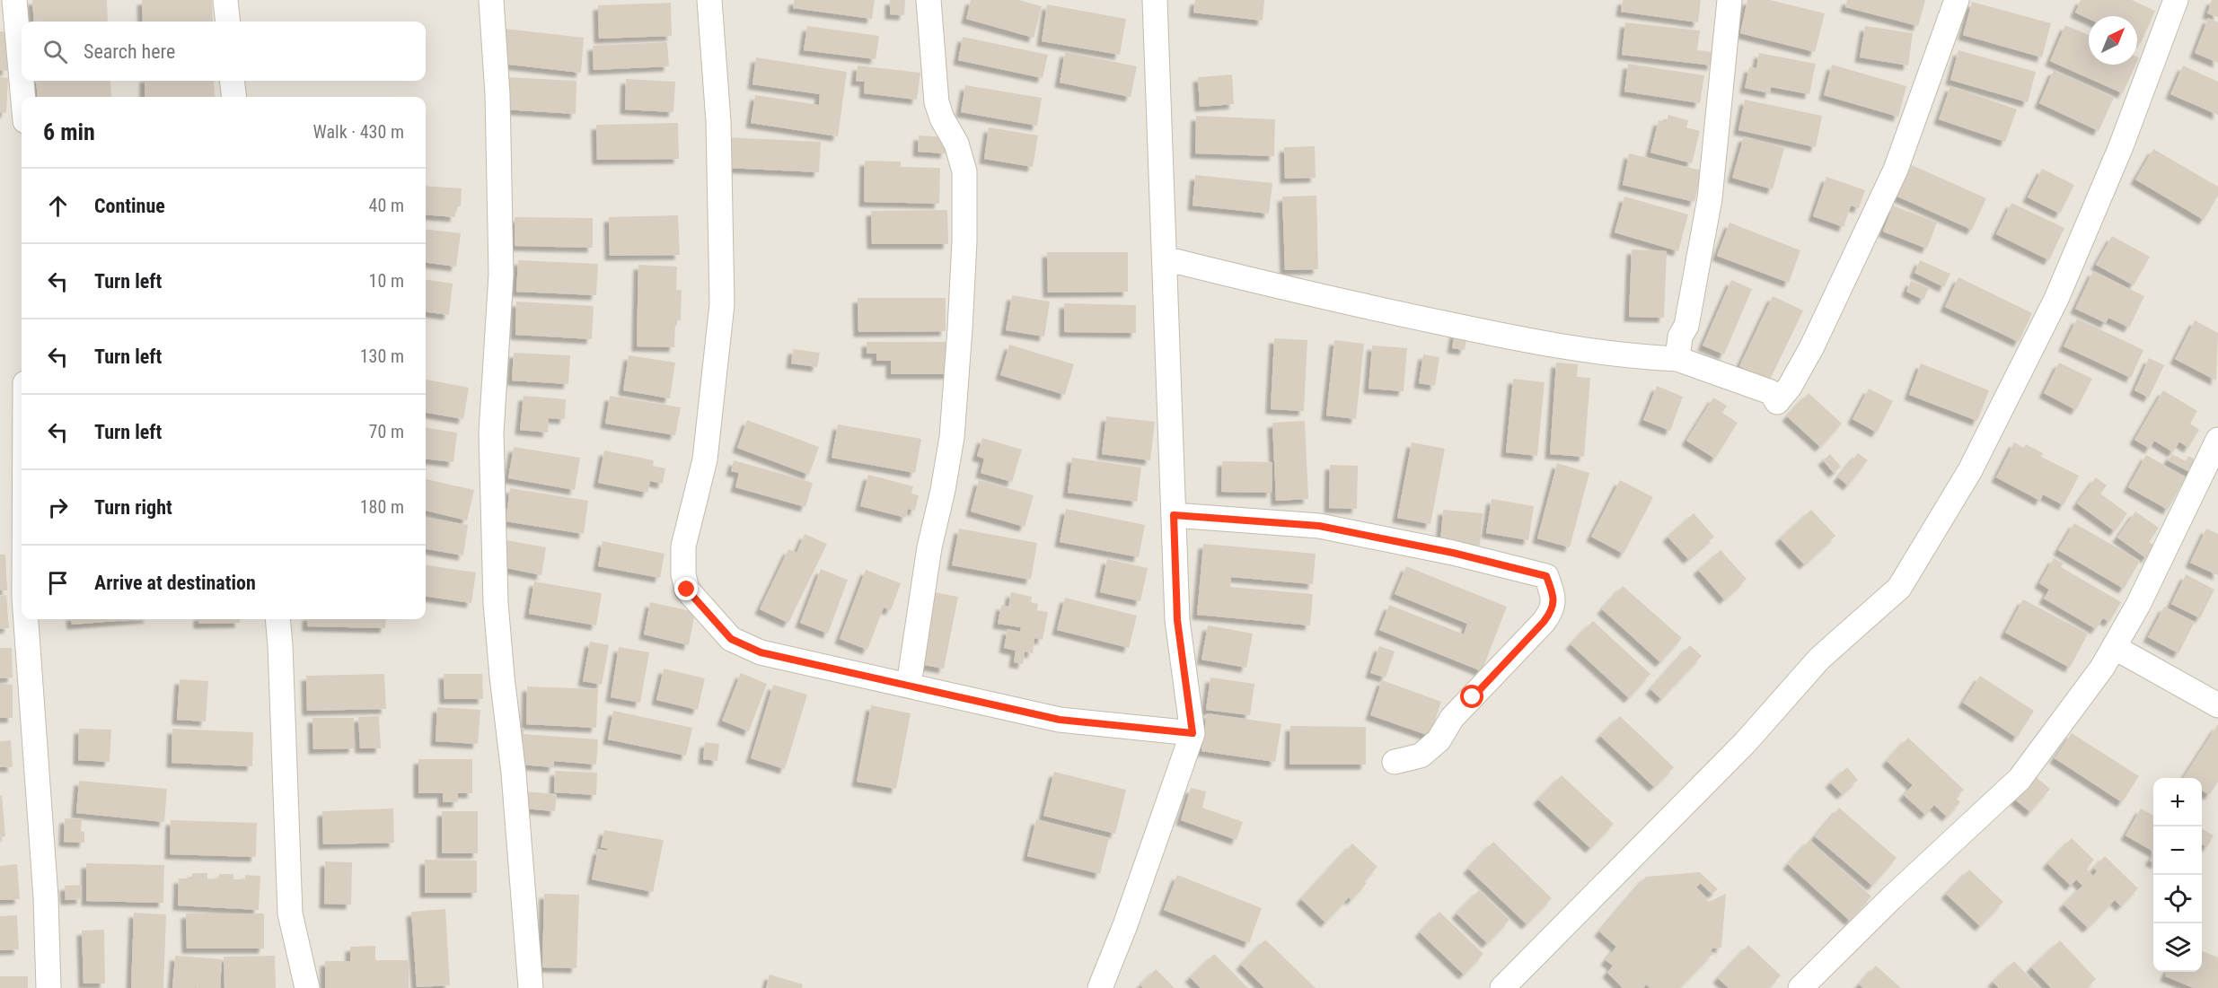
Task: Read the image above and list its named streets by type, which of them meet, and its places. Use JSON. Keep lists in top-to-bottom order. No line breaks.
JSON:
{"north":"top right","page":{"search":"Search here","heading":["6 min","Walk · 430 m"],"list":[["Continue","40 m"],["Turn left","10 m"],["Turn left","130 m"],["Turn left","70 m"],["Turn right","180 m"],"Arrive at destination"],"map_buttons":["+","−"]}}
